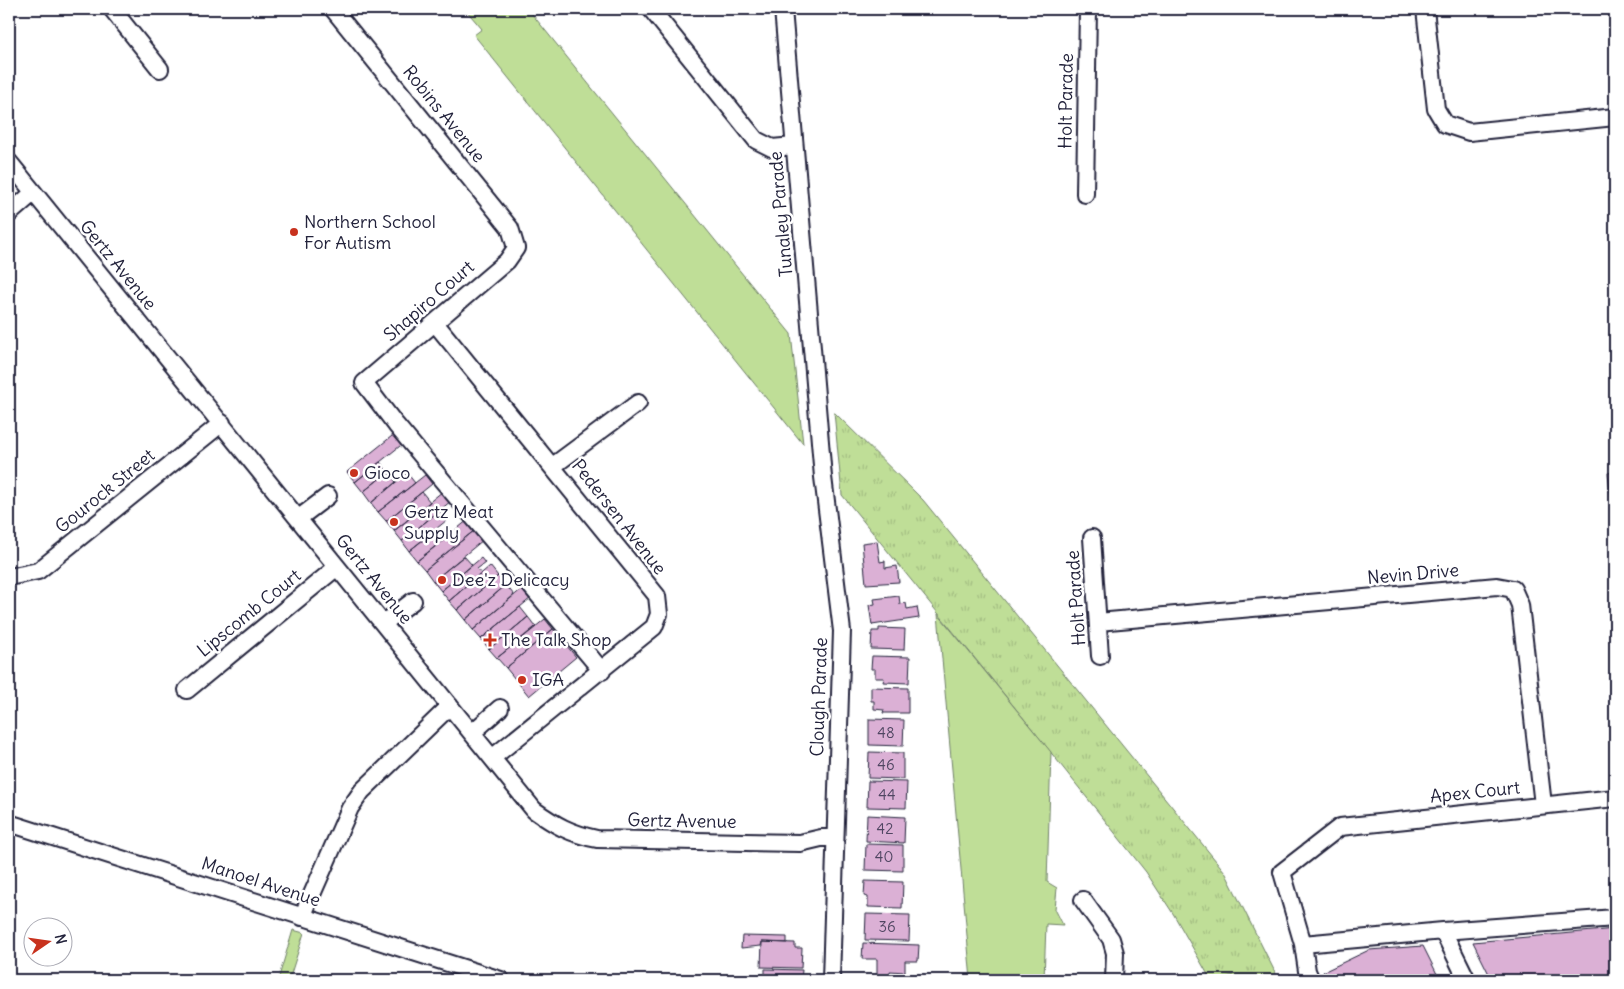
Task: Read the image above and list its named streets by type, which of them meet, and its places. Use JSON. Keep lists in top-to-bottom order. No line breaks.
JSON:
{"streets":{"street":["Holt Parade","Robins Avenue","Tunaley Parade","Gertz Avenue","Shapiro Court","Gourock Street","Pedersen Avenue","Nevin Drive","Lipscomb Court","Clough Parade","Apex Court","Manoel Avenue"]},"crossings":[["Holt Parade","Nevin Drive"],["Robins Avenue","Shapiro Court"],["Tunaley Parade","Clough Parade"],["Gertz Avenue","Gourock Street"],["Gertz Avenue","Pedersen Avenue"],["Gertz Avenue","Lipscomb Court"],["Gertz Avenue","Clough Parade"],["Shapiro Court","Pedersen Avenue"],["Nevin Drive","Apex Court"]],"places":{"other":["Northern School For Autism","Gioco","Gertz Meat Supply","Dee'z Delicacy","IGA"],"health":["The Talk Shop"]},"house_numbers":["48","46","44","42","40","36"],"north":"right"}
